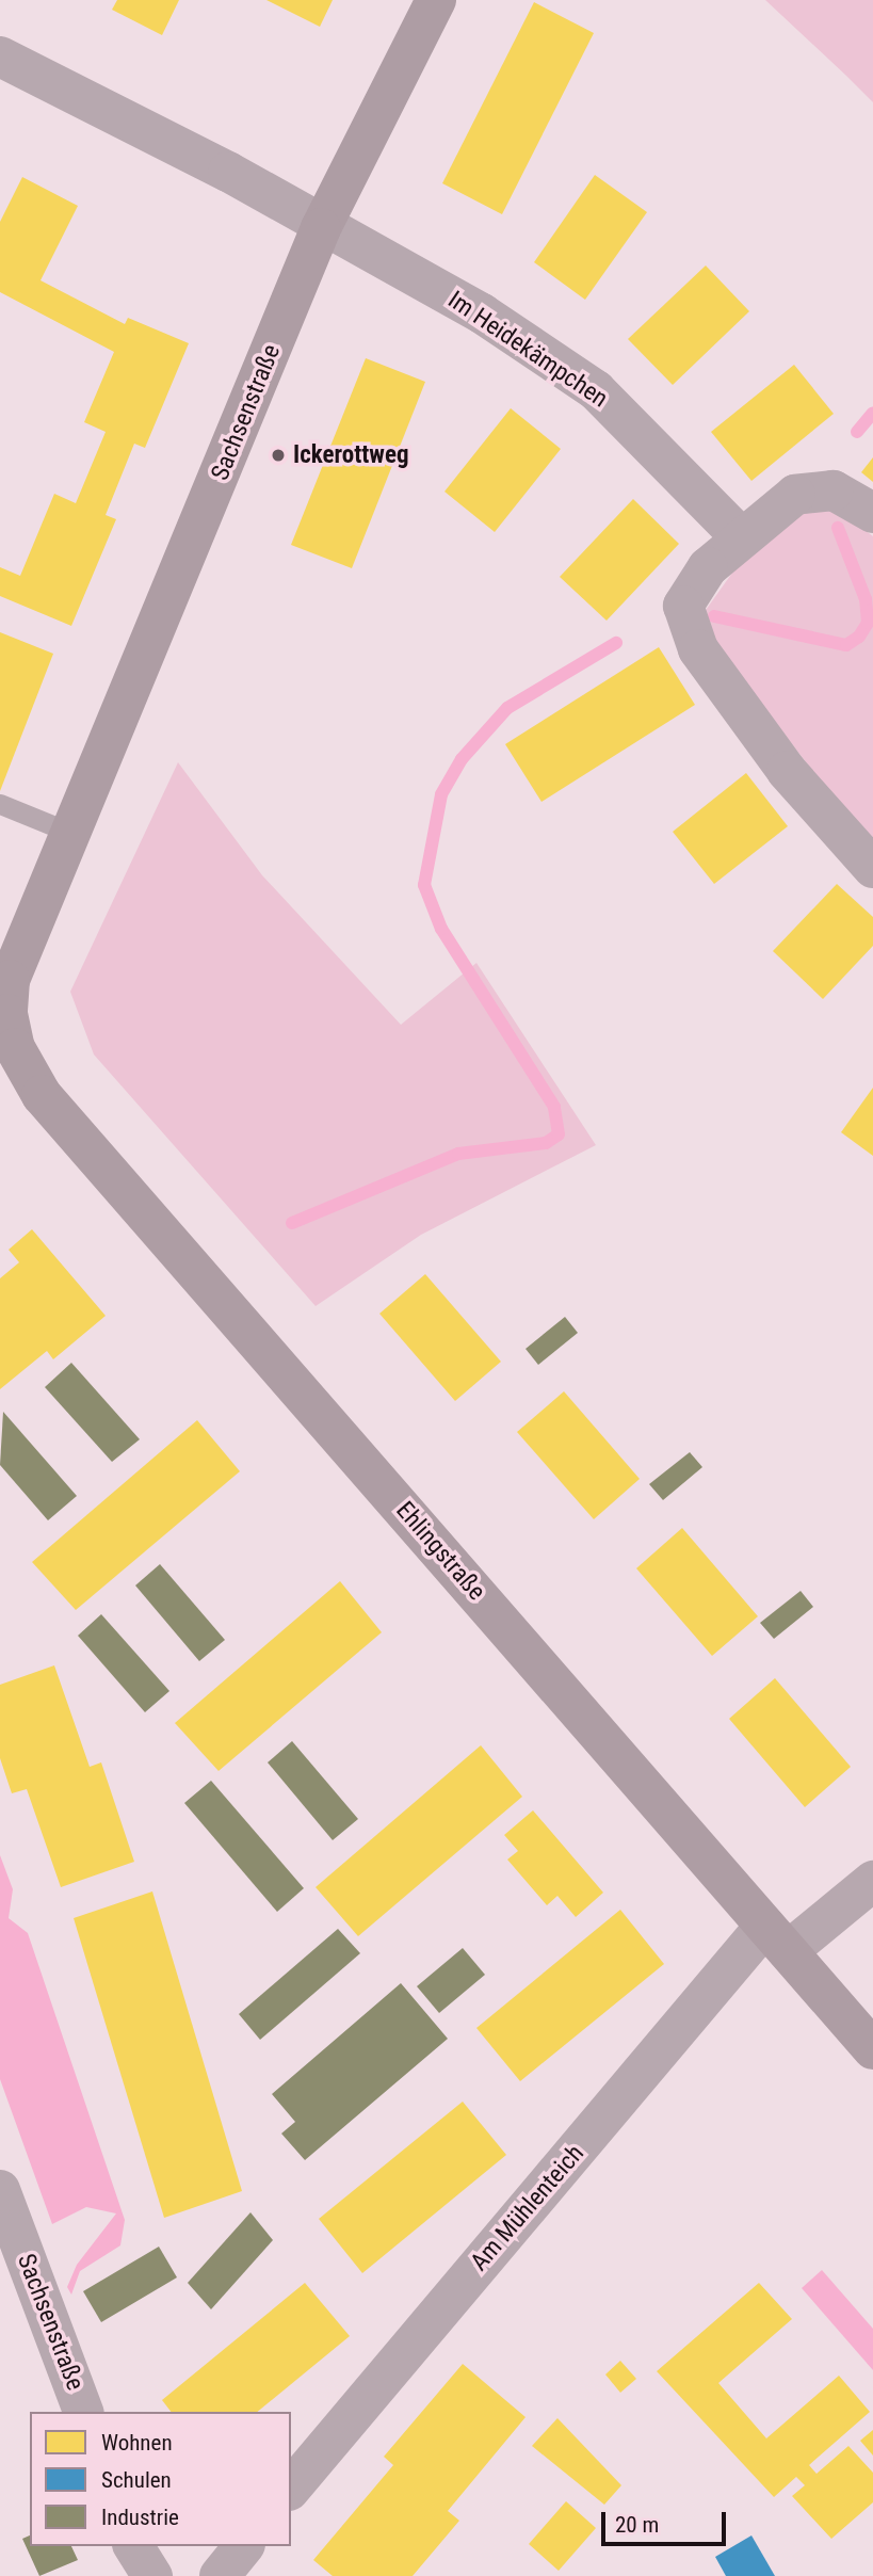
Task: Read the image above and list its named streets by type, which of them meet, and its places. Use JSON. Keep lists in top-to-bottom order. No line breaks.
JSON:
{"streets":{"street":["Im Heidekämpchen","Sachsenstraße","Ehlingstraße","Am Mühlenteich"]},"crossings":[["Im Heidekämpchen","Sachsenstraße"],["Sachsenstraße","Ehlingstraße"],["Ehlingstraße","Am Mühlenteich"]],"places":["Ickerottweg"],"legend":["Wohnen","Schulen","Industrie"],"scale_bar":"20 m"}
